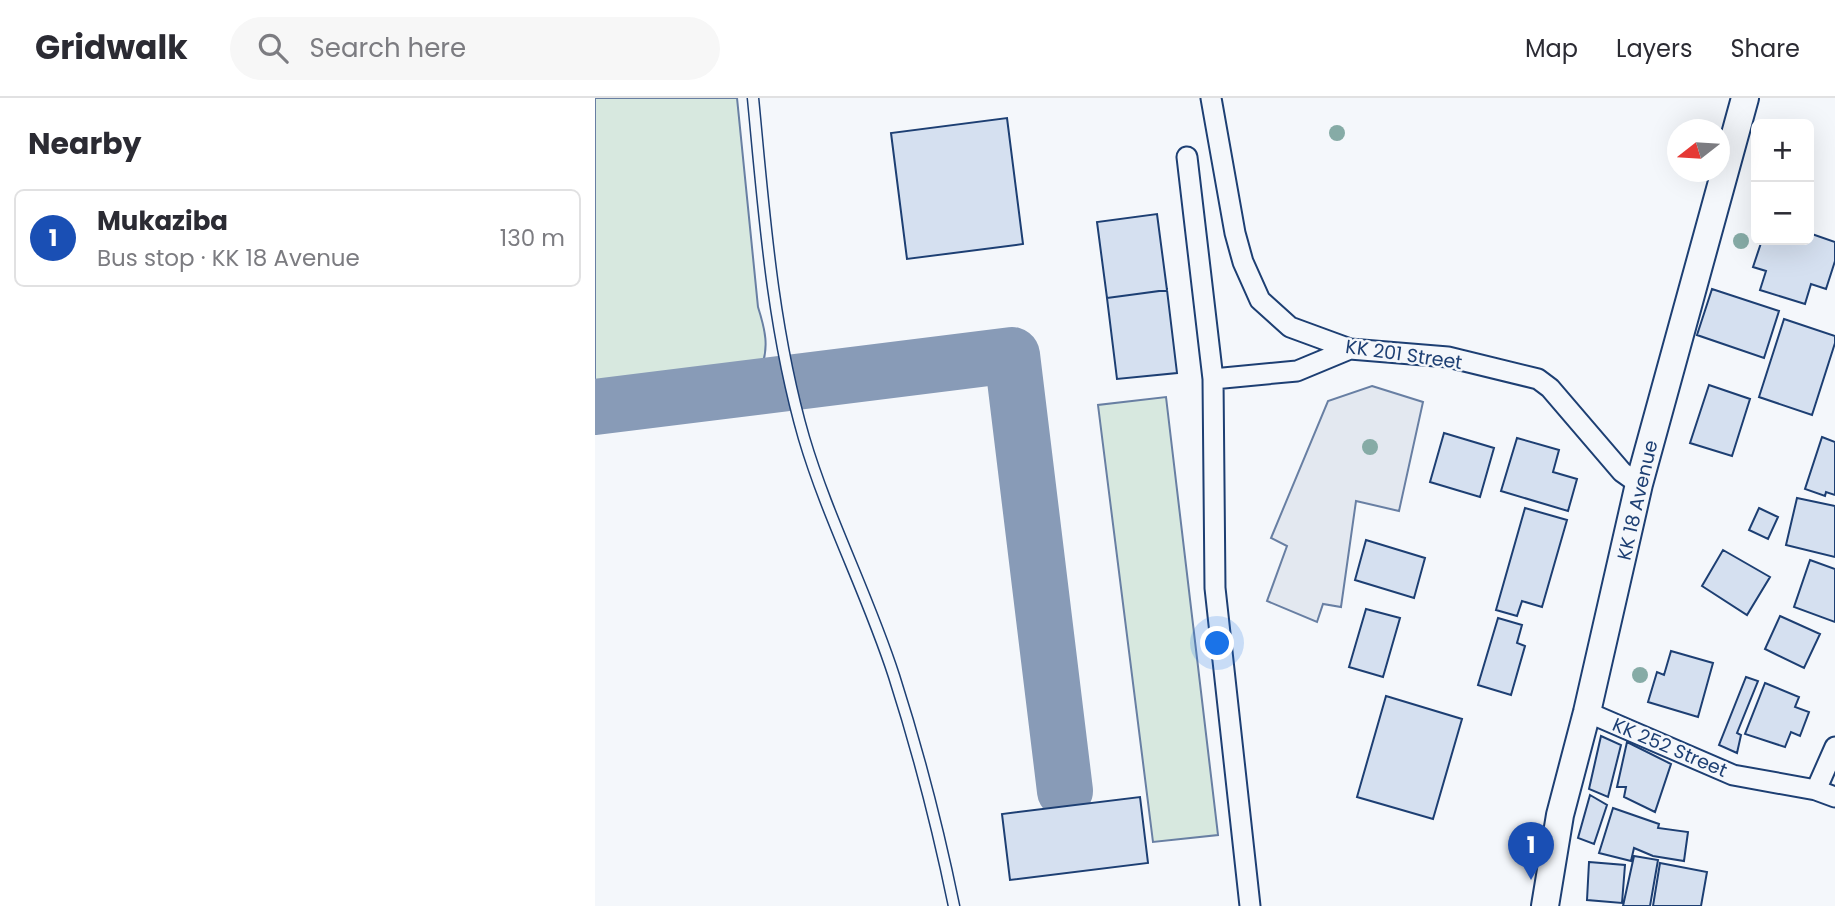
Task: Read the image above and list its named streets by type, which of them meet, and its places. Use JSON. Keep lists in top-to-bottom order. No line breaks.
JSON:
{"streets":{"main road":["KK 18 Avenue"],"street":["KK 201 Street","KK 252 Street"]},"crossings":[["KK 201 Street","KK 18 Avenue"],["KK 18 Avenue","KK 252 Street"]],"north":"left","page":{"header":"Gridwalk","search":"Search here","nav":["Map","Layers","Share"],"heading":"Nearby","map_buttons":["+","−"],"list":[{"mark":"1","name":"Mukaziba","note":"Bus stop · KK 18 Avenue","value":"130 m"}],"pins":"1"}}
